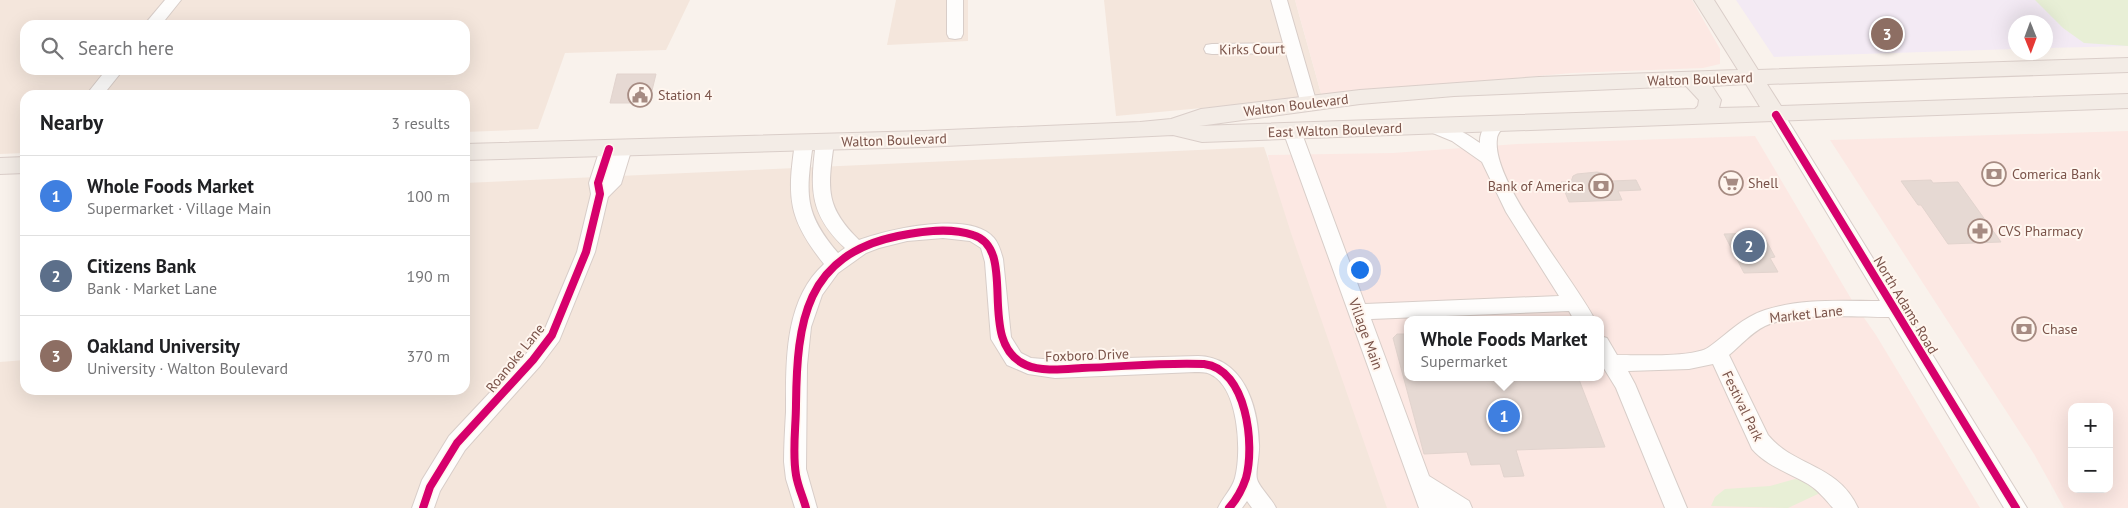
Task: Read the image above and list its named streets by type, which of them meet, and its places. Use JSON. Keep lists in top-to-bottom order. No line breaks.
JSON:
{"streets":{"main road":["Walton Boulevard","East Walton Boulevard"],"street":["Kirks Court","North Adams Road","Market Lane","Village Main","Foxboro Drive","Roanoke Lane","Festival Park"]},"crossings":[["Walton Boulevard","East Walton Boulevard"],["Walton Boulevard","Roanoke Lane"],["East Walton Boulevard","Village Main"],["North Adams Road","Market Lane"],["Market Lane","Festival Park"]],"places":{"public building":["Station 4"],"bank":["Comerica Bank","Bank of America","Chase"],"supermarket":["Shell"],"pharmacy":["CVS Pharmacy"]},"north":"bottom","page":{"pins":["3","2","1"],"search":"Search here","heading":["Nearby","3 results"],"list":[{"mark":"1","name":"Whole Foods Market","note":"Supermarket · Village Main","value":"100 m"},{"mark":"2","name":"Citizens Bank","note":"Bank · Market Lane","value":"190 m"},{"mark":"3","name":"Oakland University","note":"University · Walton Boulevard","value":"370 m"}],"popup":["Whole Foods Market","Supermarket"],"map_buttons":["+","−"]}}
